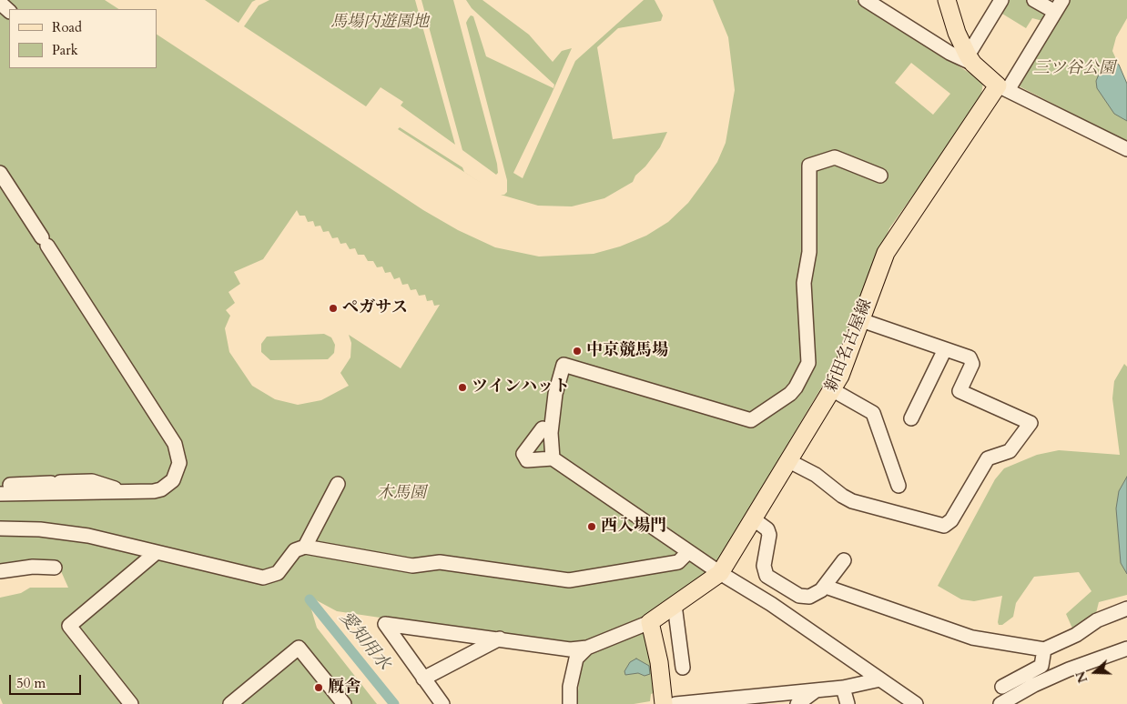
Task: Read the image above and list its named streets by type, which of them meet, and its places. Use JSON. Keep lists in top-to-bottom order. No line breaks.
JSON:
{"streets":{"main road":["新田名古屋線"]},"water":["愛知用水"],"parks":["馬場内遊園地","三ツ谷公園","木馬園"],"places":["ペガサス","中京競馬場","ツインハット","西入場門","厩舎"],"legend":["Road","Park"],"scale_bar":"50 m","north":"left"}
